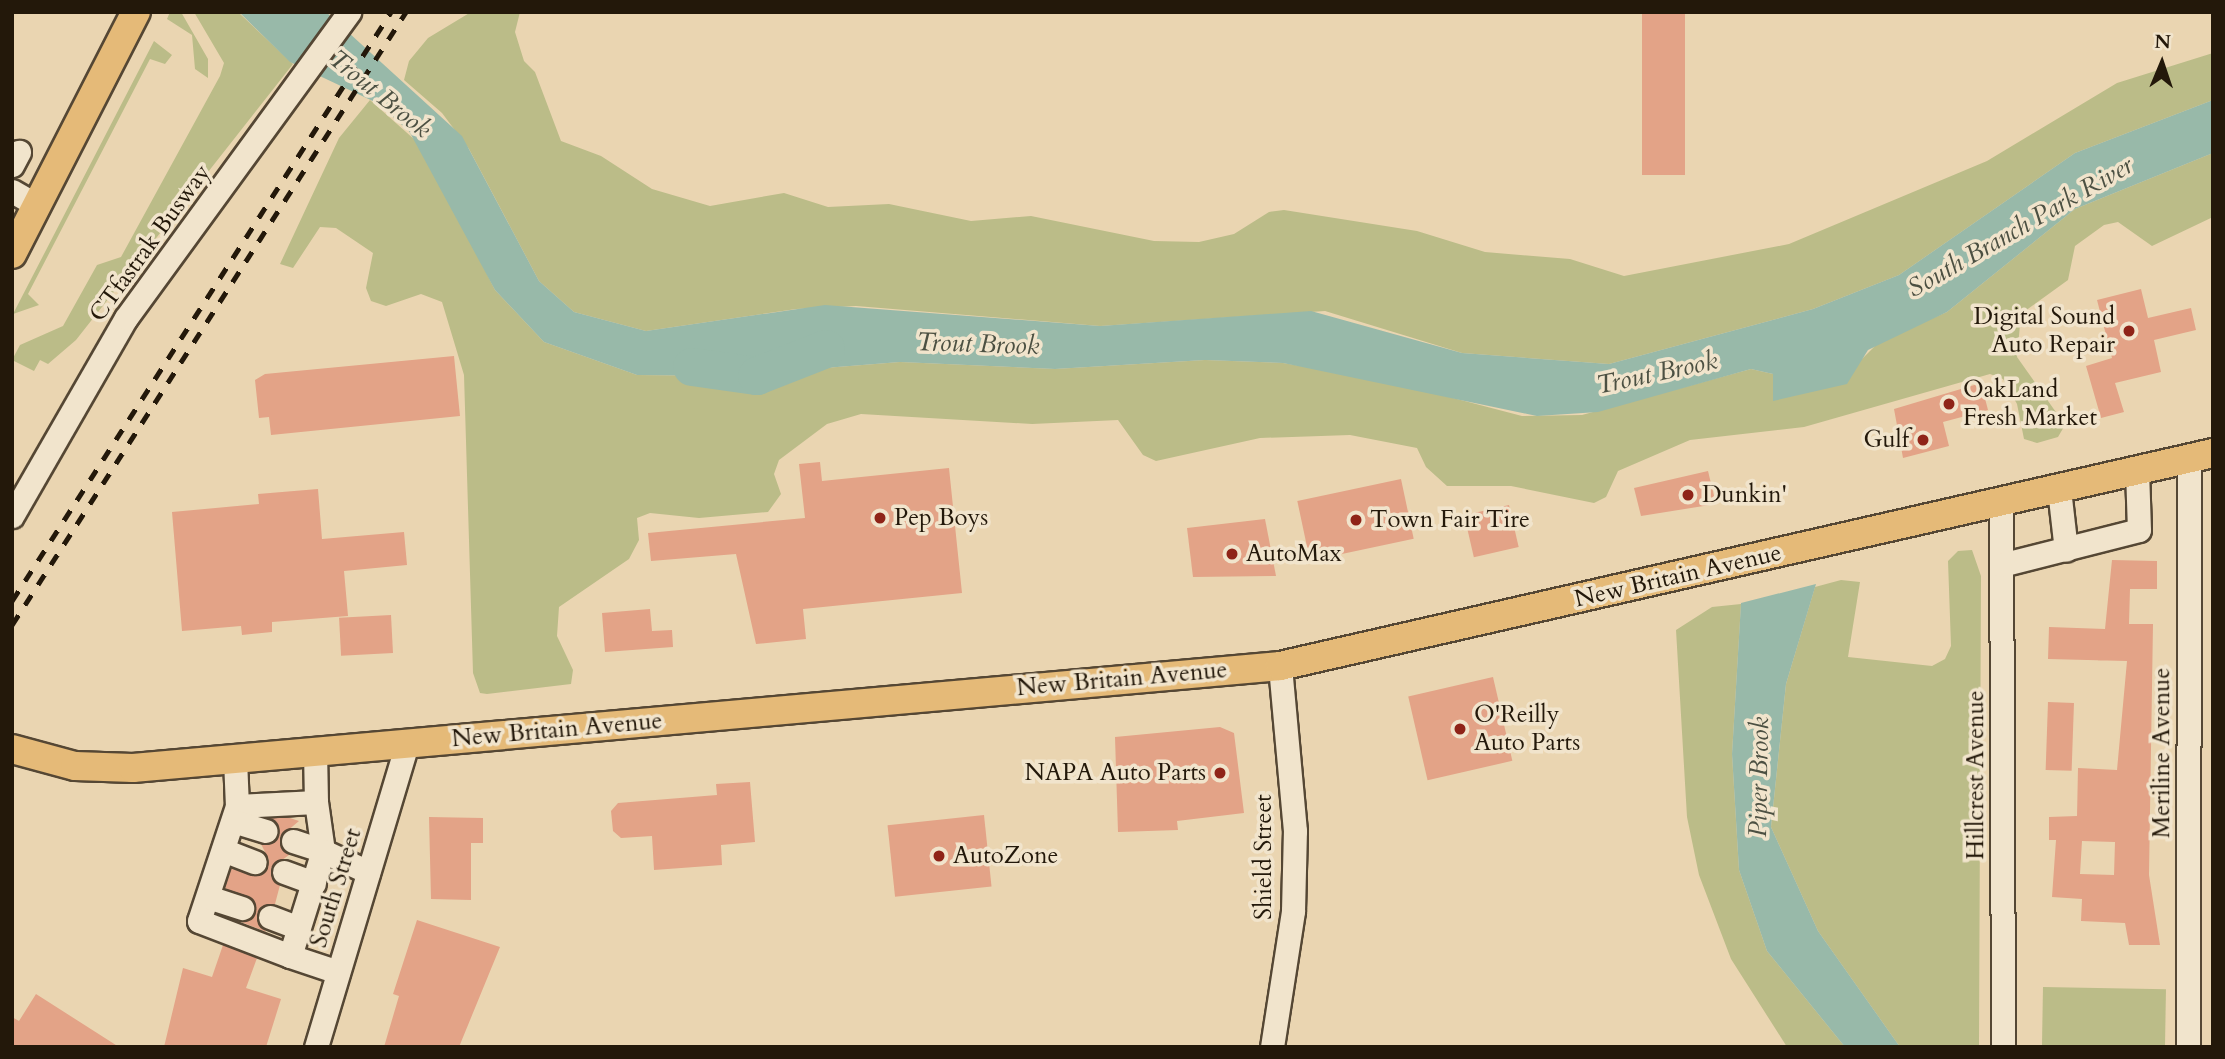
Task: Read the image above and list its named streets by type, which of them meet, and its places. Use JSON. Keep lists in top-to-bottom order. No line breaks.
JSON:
{"streets":{"main road":["New Britain Avenue"],"street":["CTfastrak Busway","Meriline Avenue","Hillcrest Avenue","Shield Street","South Street"]},"crossings":[["New Britain Avenue","Meriline Avenue"],["New Britain Avenue","Hillcrest Avenue"],["New Britain Avenue","Shield Street"],["New Britain Avenue","South Street"]],"water":["Trout Brook","South Branch Park River","Piper Brook"],"places":["Digital Sound Auto Repair","OakLand Fresh Market","Gulf","Dunkin'","Pep Boys","Town Fair Tire","AutoMax","O'Reilly Auto Parts","NAPA Auto Parts","AutoZone"],"north":"top"}
